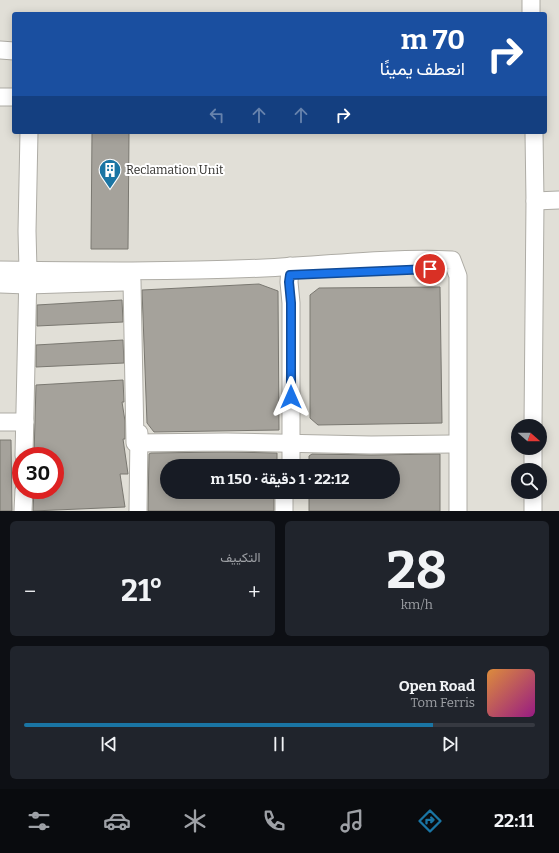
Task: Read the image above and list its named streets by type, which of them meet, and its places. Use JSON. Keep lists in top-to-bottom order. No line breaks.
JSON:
{"places":{"building":["Reclamation Unit"]},"north":"right","page":{"turn":["70 m","انعطف يمينًا"],"limit":"30","trip":"22:12 · 1 دقيقة · 150 m","tile":[["28","km/h"],"التكييف"],"heat":["−","21°","+"],"song":["Open Road","Tom Ferris"],"tabs":"22:11"}}
